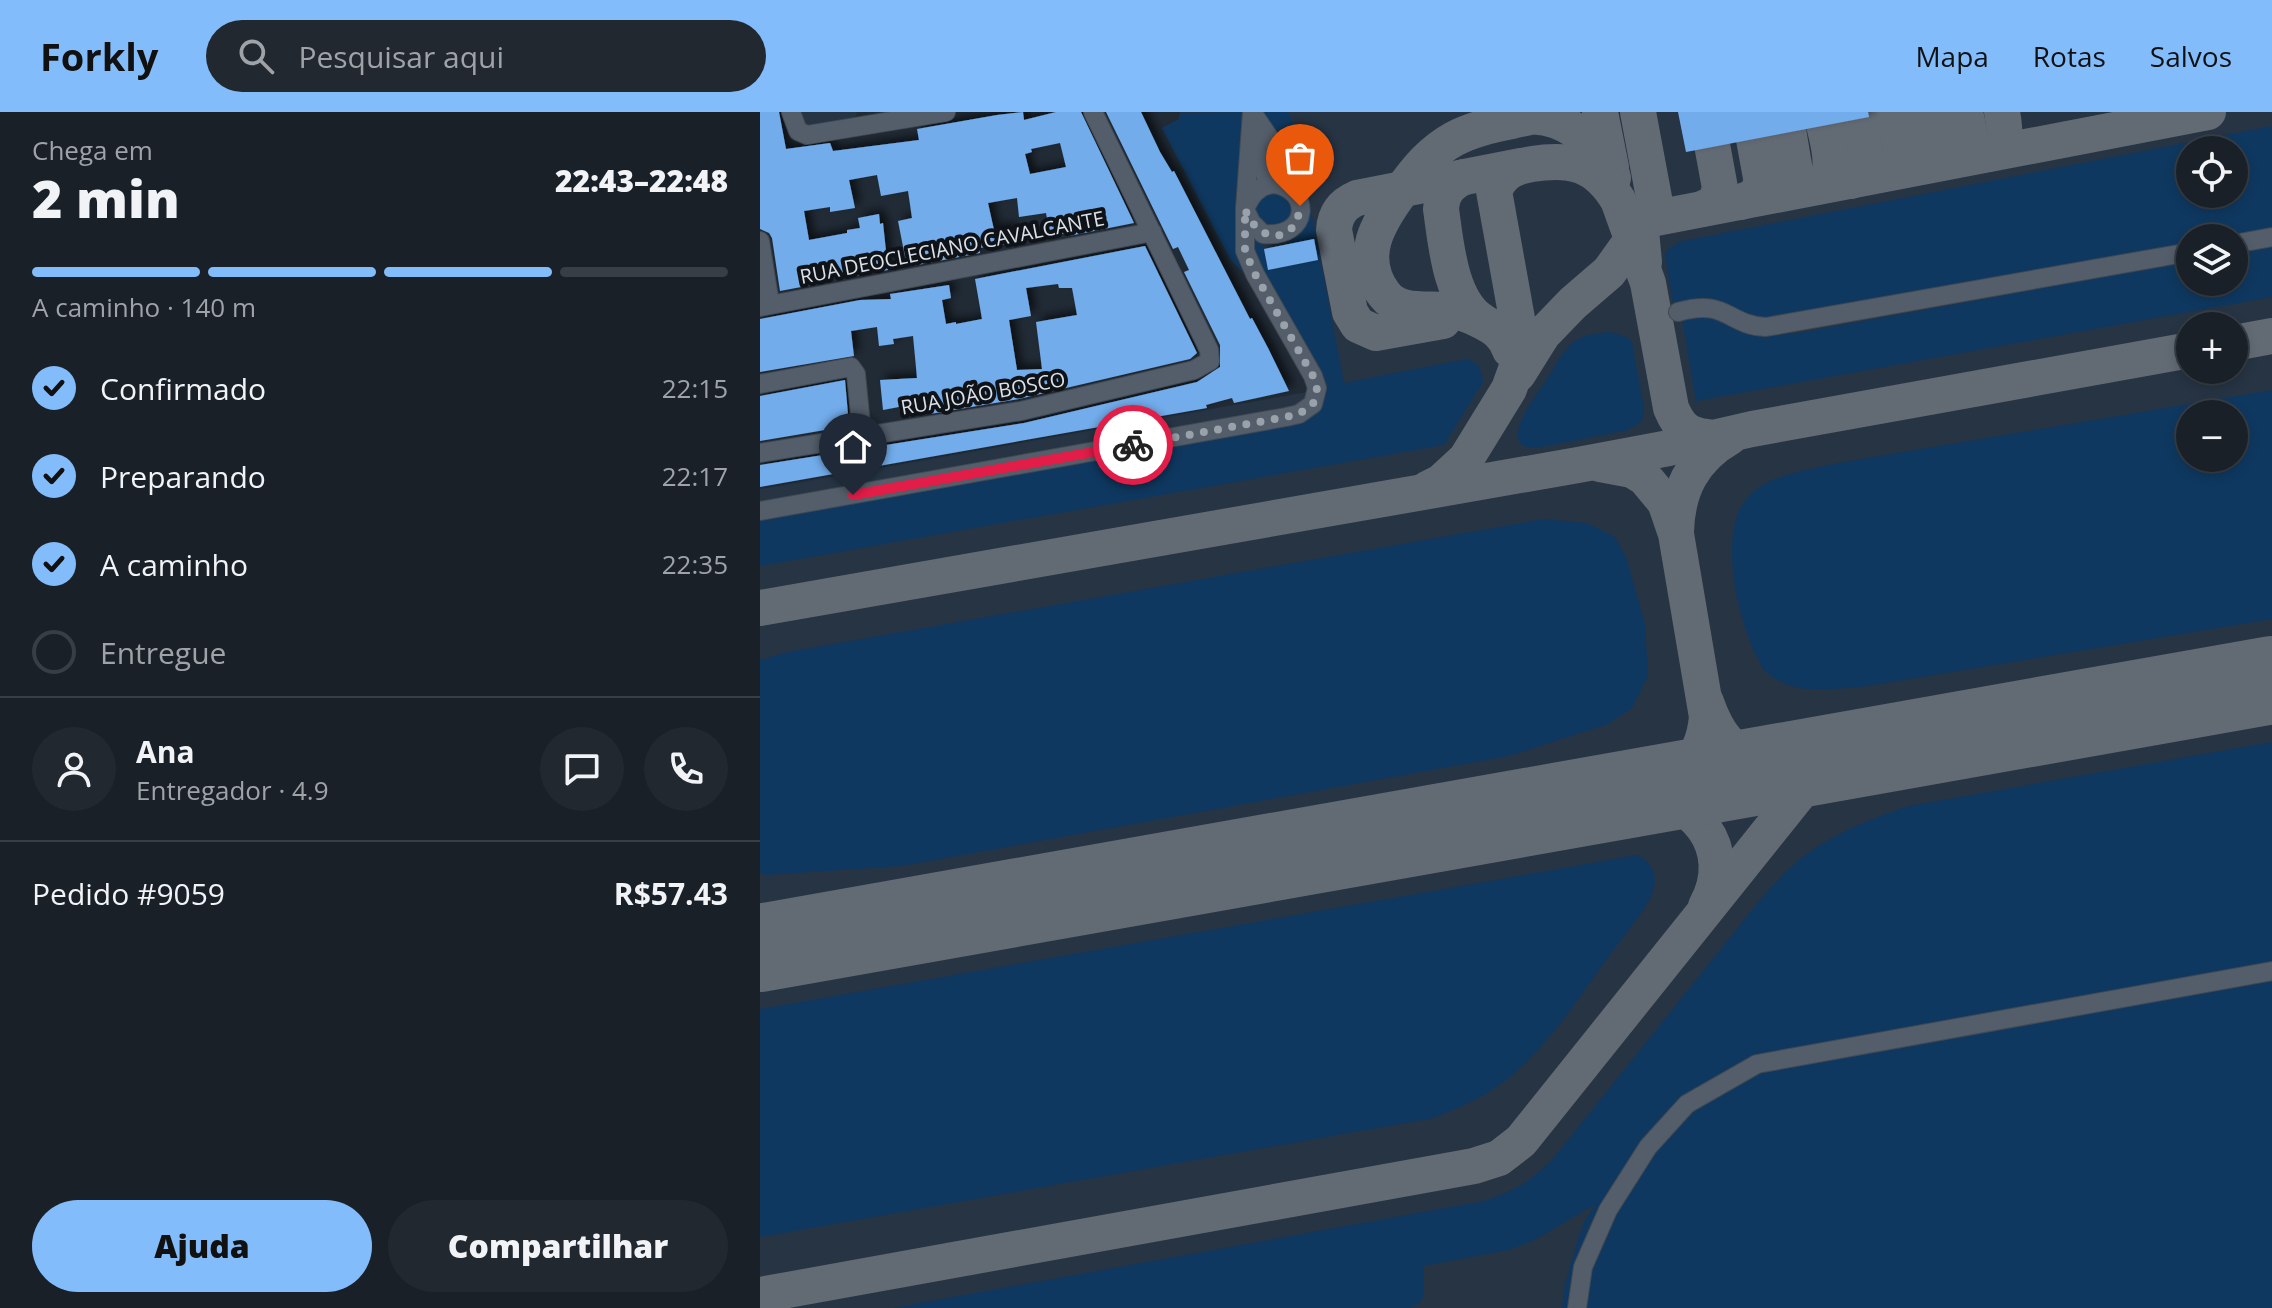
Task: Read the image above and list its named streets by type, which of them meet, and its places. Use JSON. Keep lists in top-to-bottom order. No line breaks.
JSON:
{"streets":{"street":["RUA DEOCLECIANO CAVALCANTE","RUA JOÃO BOSCO"]},"crossings":[["RUA DEOCLECIANO CAVALCANTE","RUA JOÃO BOSCO"]],"page":{"header":"Forkly","search":"Pesquisar aqui","nav":["Mapa","Rotas","Salvos"],"heading":["2 min","Chega em","22:43–22:48"],"panel":["Ana","Entregador · 4.9","Pedido #9059","R$57.43"],"map_buttons":["+","−"],"bar":"A caminho · 140 m","list":[["Confirmado","22:15"],["Preparando","22:17"],["A caminho","22:35"],"Entregue"],"buttons":["Ajuda","Compartilhar"]}}
